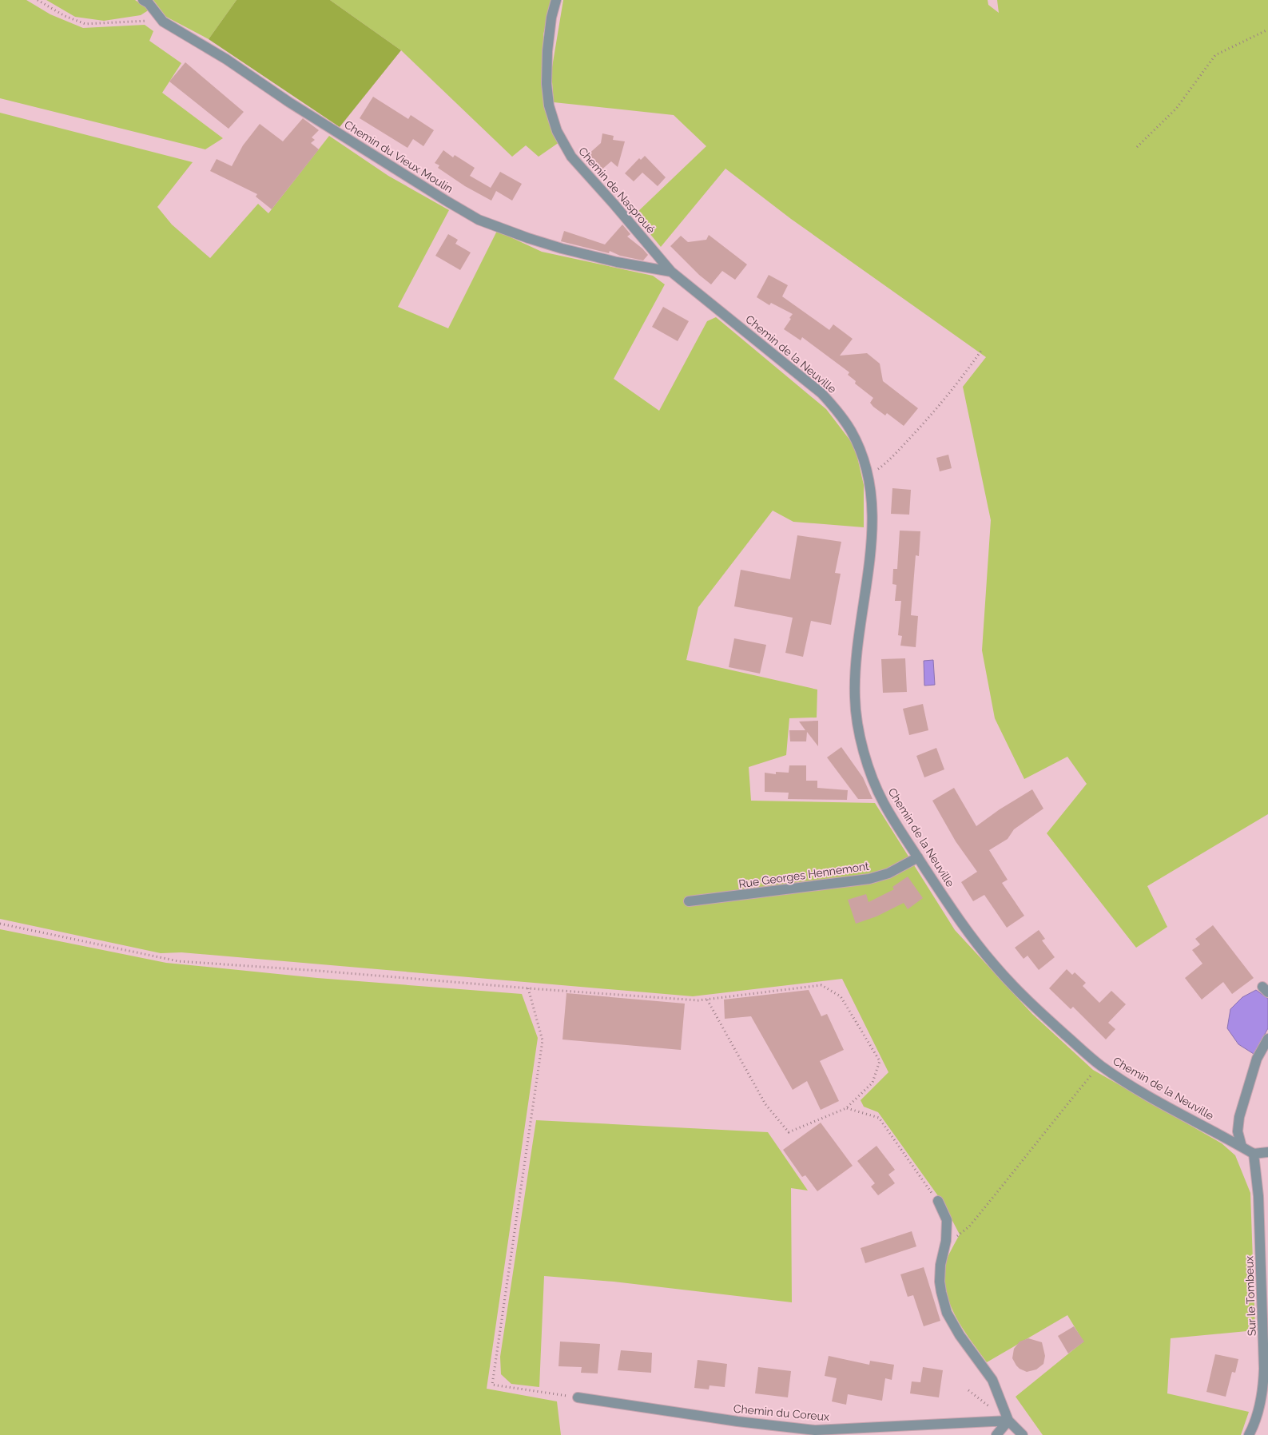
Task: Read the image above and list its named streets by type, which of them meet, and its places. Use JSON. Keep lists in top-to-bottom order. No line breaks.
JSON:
{"streets":{"street":["Chemin du Vieux Moulin","Chemin de Nasproué","Chemin de la Neuville","Rue Georges Hennemont","Sur le Tombeux","Chemin du Coreux"]},"crossings":[["Chemin du Vieux Moulin","Chemin de Nasproué"],["Chemin du Vieux Moulin","Chemin de la Neuville"],["Chemin de Nasproué","Chemin de la Neuville"],["Chemin de la Neuville","Rue Georges Hennemont"],["Chemin de la Neuville","Sur le Tombeux"]]}
